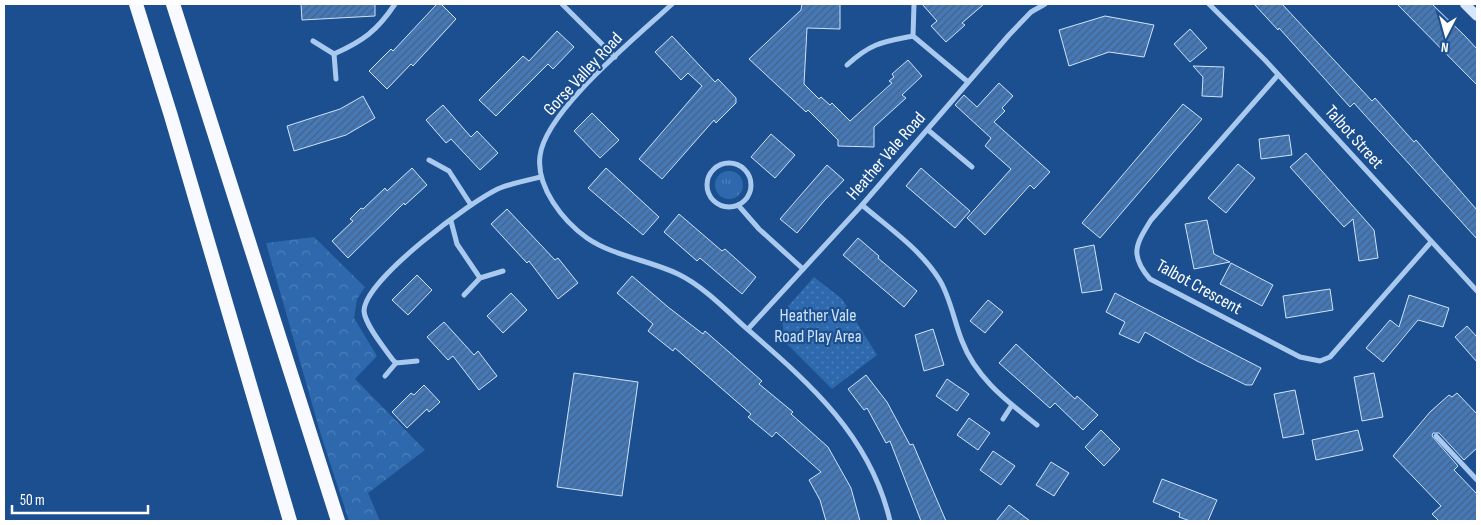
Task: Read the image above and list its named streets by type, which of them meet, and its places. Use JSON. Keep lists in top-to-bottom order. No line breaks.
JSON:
{"streets":{"street":["Gorse Valley Road","Talbot Street","Heather Vale Road","Talbot Crescent"]},"crossings":[["Gorse Valley Road","Heather Vale Road"],["Talbot Street","Talbot Crescent"]],"parks":["Heather Vale Road Play Area"],"scale_bar":"50 m","north":"bottom"}
